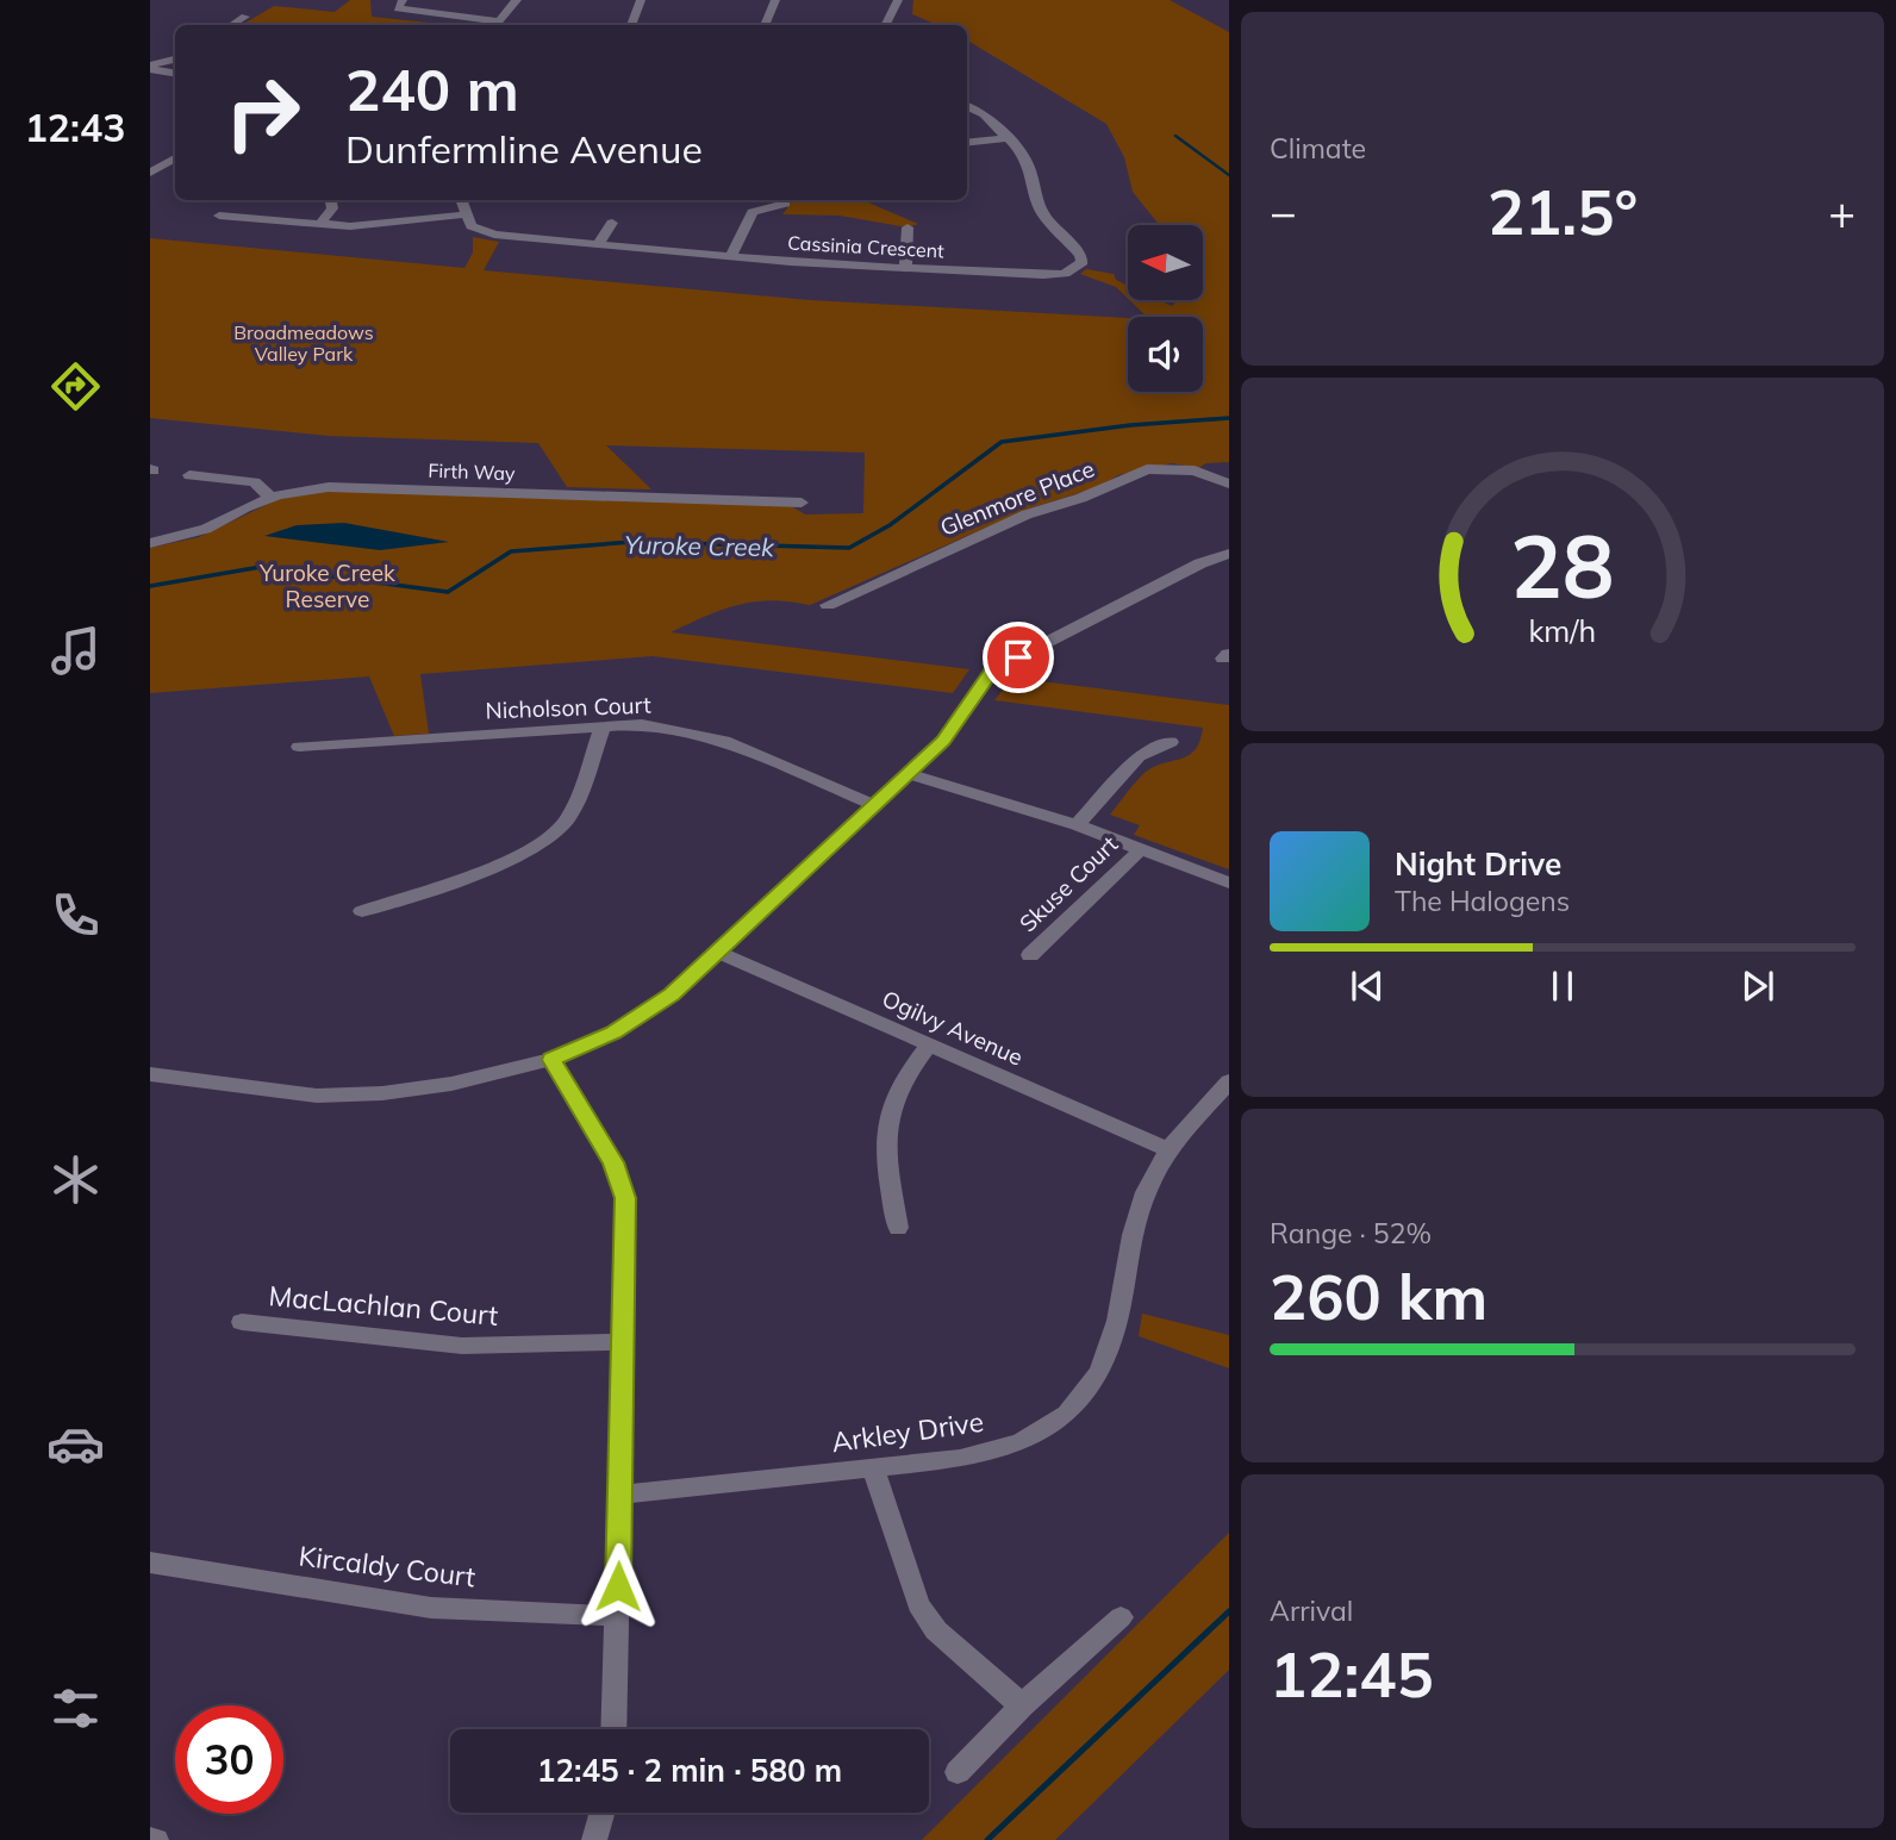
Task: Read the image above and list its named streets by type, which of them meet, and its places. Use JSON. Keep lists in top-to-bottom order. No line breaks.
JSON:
{"streets":{"street":["Cassinia Crescent","Firth Way","Glenmore Place","Nicholson Court","Skuse Court","Ogilvy Avenue","MacLachlan Court","Arkley Drive","Kircaldy Court"]},"crossings":[["Ogilvy Avenue","Arkley Drive"]],"water":["Yuroke Creek"],"parks":["Broadmeadows Valley Park","Yuroke Creek Reserve"],"north":"left","page":{"tabs":"12:43","tile":["Climate",["Range · 52%","260 km"],["Arrival","12:45"]],"turn":["240 m","Dunfermline Avenue"],"heat":["−","21.5°","+"],"song":["Night Drive","The Halogens"],"limit":"30","trip":"12:45 · 2 min · 580 m","gauge":["28","km/h"]}}
